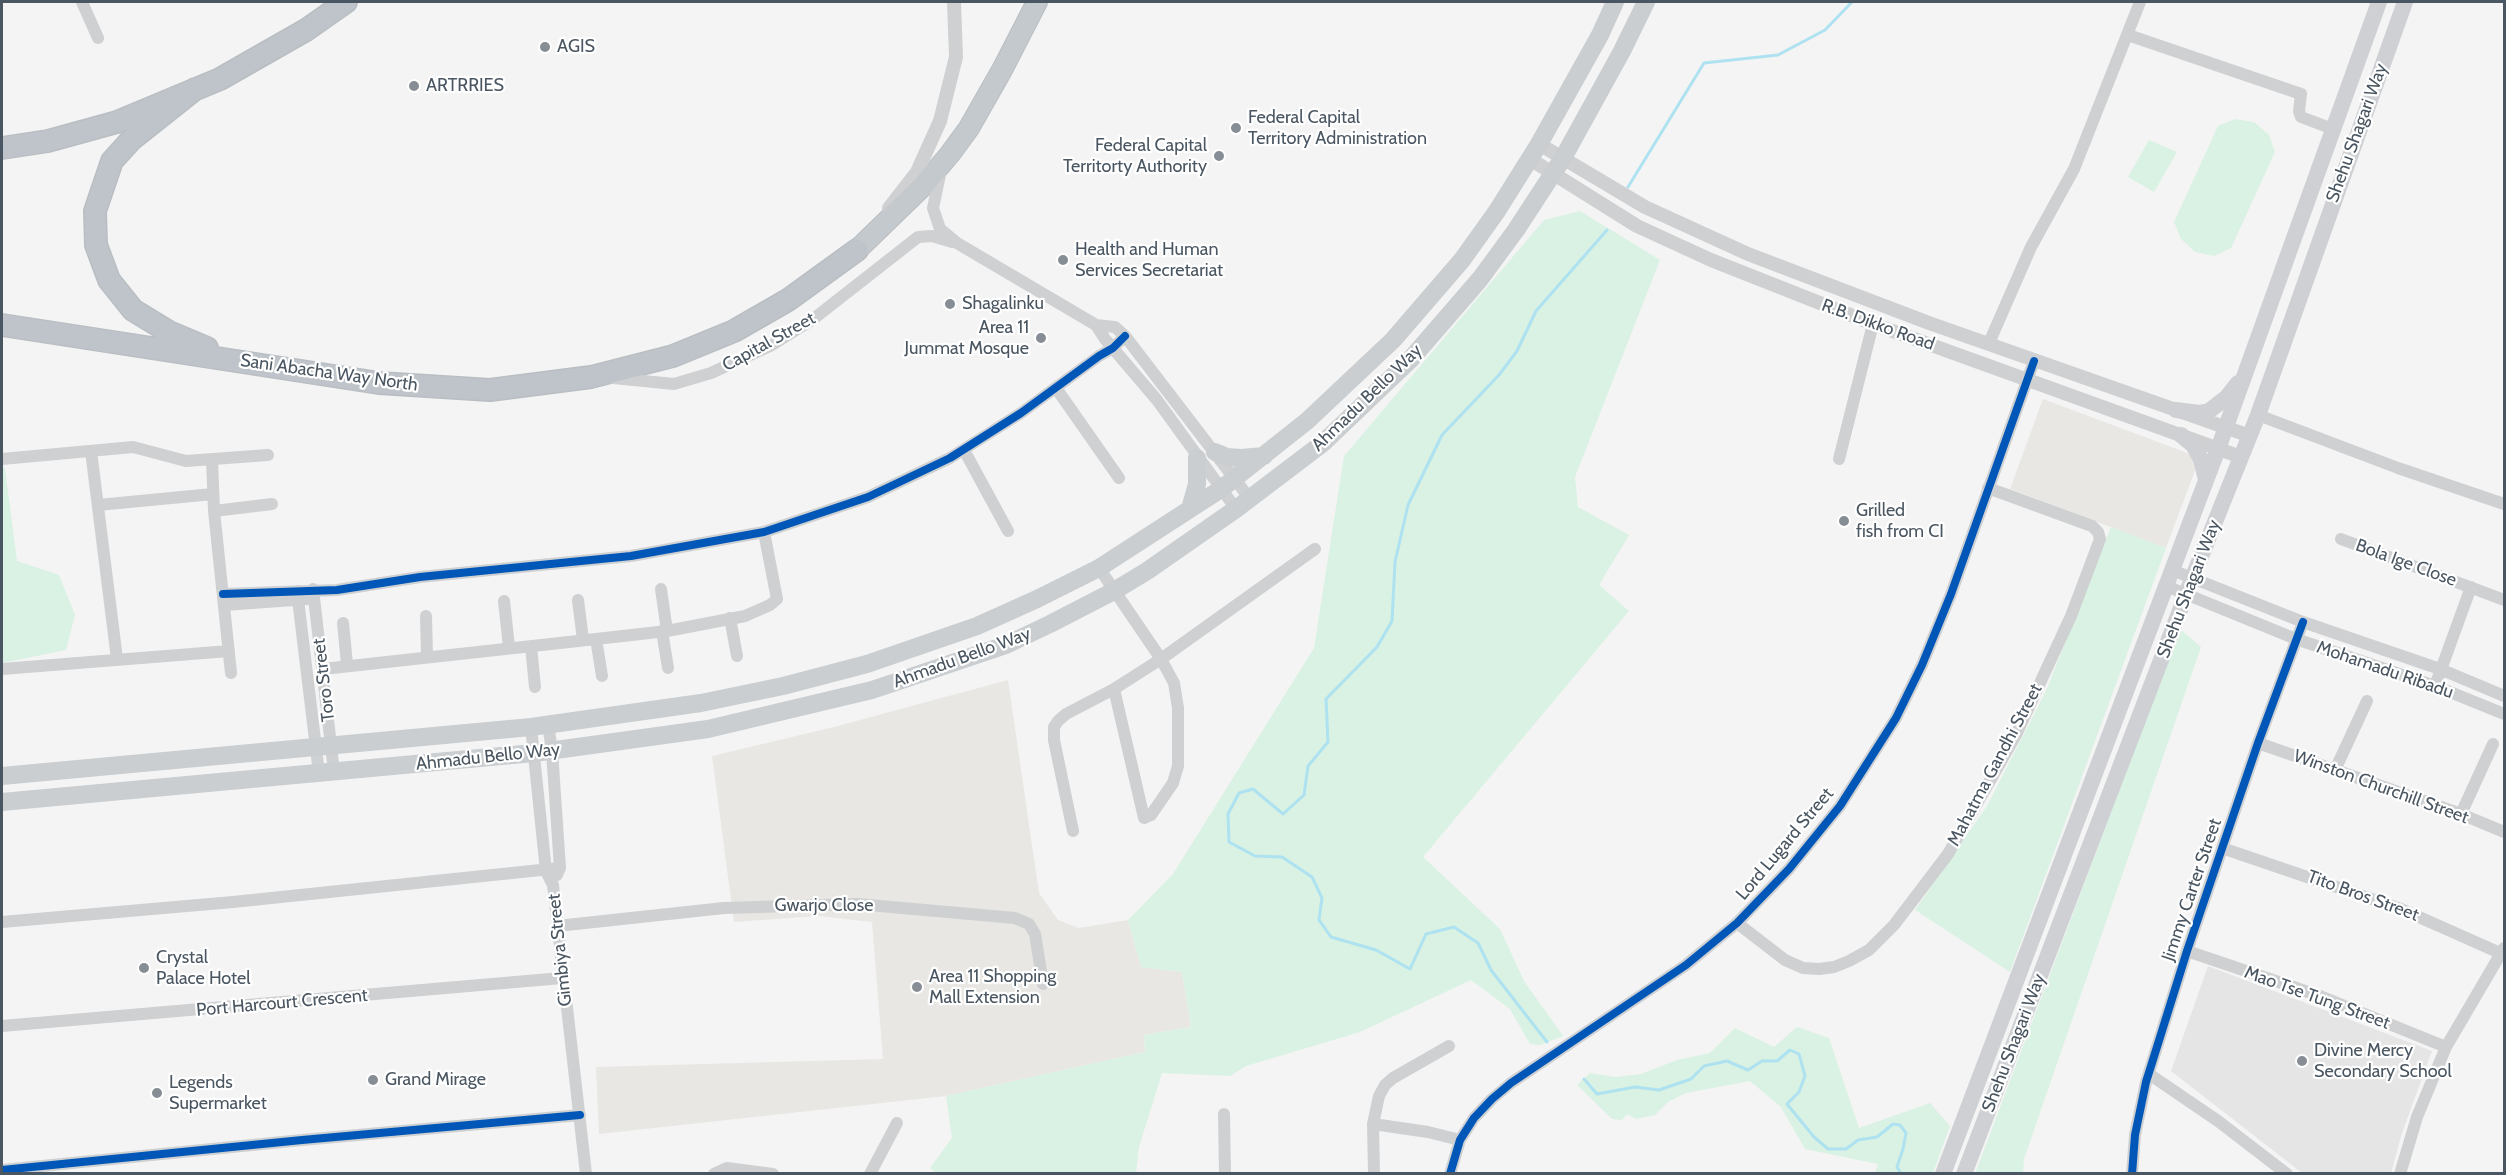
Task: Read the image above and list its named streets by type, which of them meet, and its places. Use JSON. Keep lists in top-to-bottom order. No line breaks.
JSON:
{"streets":{"highway":["Sani Abacha Way North"],"main road":["Shehu Shagari Way","Ahmadu Bello Way"],"street":["R.B. Dikko Road","Capital Street","Bola Ige Close","Mohamadu Ribadu","Toro Street","Mahatma Gandhi Street","Winston Churchill Street","Lord Lugard Street","Jimmy Carter Street","Tito Bros Street","Gwarjo Close","Gimbiya Street","Mao Tse Tung Street","Port Harcourt Crescent"]},"crossings":[["Shehu Shagari Way","R.B. Dikko Road"],["Shehu Shagari Way","Mohamadu Ribadu"],["R.B. Dikko Road","Ahmadu Bello Way"],["R.B. Dikko Road","Lord Lugard Street"],["Capital Street","Sani Abacha Way North"],["Capital Street","Ahmadu Bello Way"],["Ahmadu Bello Way","Toro Street"],["Ahmadu Bello Way","Gimbiya Street"],["Bola Ige Close","Mohamadu Ribadu"],["Mohamadu Ribadu","Jimmy Carter Street"],["Mahatma Gandhi Street","Lord Lugard Street"],["Winston Churchill Street","Jimmy Carter Street"],["Jimmy Carter Street","Tito Bros Street"],["Jimmy Carter Street","Mao Tse Tung Street"],["Gwarjo Close","Gimbiya Street"],["Gimbiya Street","Port Harcourt Crescent"]],"places":["AGIS","ARTRRIES","Federal Capital Territory Administration","Federal Capital Territorty Authority","Health and Human Services Secretariat","Shagalinku","Area 11 Jummat Mosque","Grilled fish from CI","Crystal Palace Hotel","Area 11 Shopping Mall Extension","Divine Mercy Secondary School","Grand Mirage","Legends Supermarket"]}
